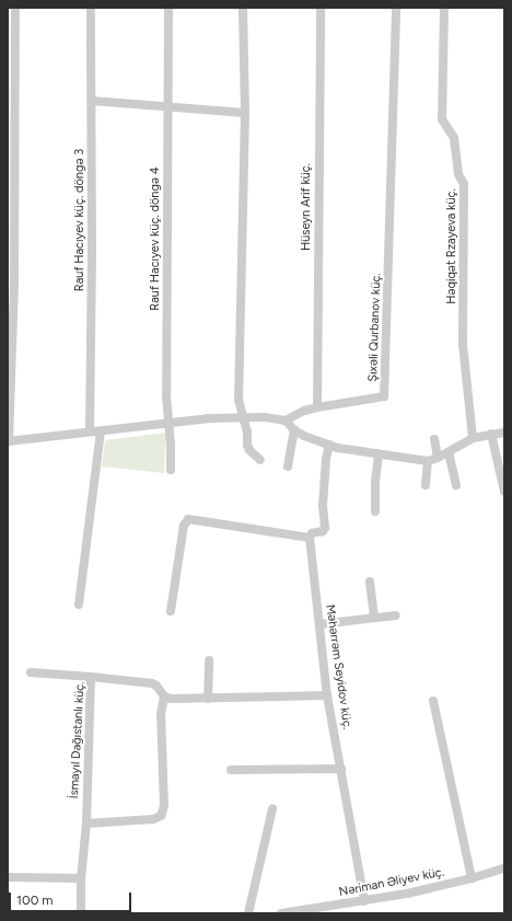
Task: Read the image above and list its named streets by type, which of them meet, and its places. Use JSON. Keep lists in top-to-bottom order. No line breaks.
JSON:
{"streets":{"street":["Hüseyn Arif küç.","Rauf Hacıyev küç. döngə 3","Rauf Hacıyev küç. döngə 4","Həqiqət Rzayeva küç.","Şıxəli Qurbanov küç.","Məhərrəm Seyidov küç.","İsmayıl Dağıstanlı küç.","Nəriman Əliyev küç."]},"crossings":[["Hüseyn Arif küç.","Şıxəli Qurbanov küç."],["Məhərrəm Seyidov küç.","Nəriman Əliyev küç."]],"scale_bar":"100 m"}
